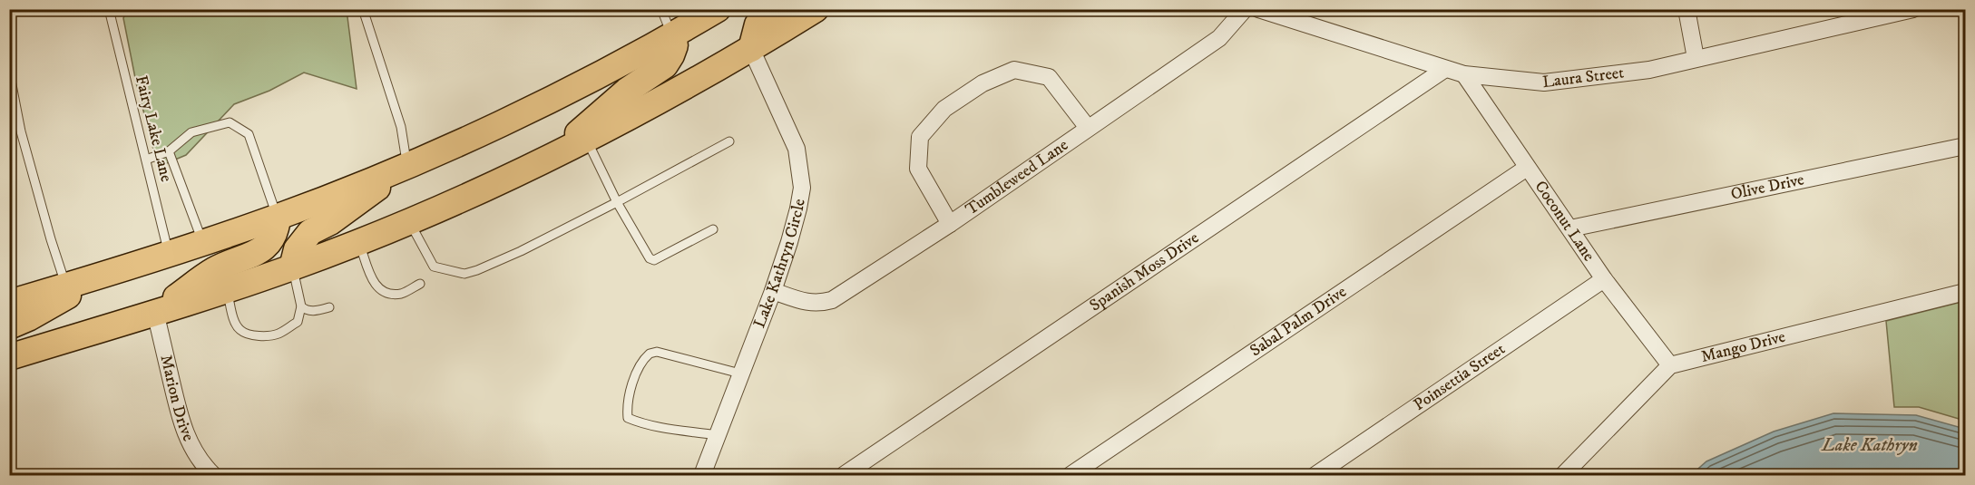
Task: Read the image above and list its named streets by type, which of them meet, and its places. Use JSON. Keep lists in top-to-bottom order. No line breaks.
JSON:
{"streets":{"street":["Laura Street","Tumbleweed Lane","Olive Drive","Coconut Lane","Lake Kathryn Circle","Spanish Moss Drive","Sabal Palm Drive","Mango Drive","Poinsettia Street","Marion Drive"],"lane":["Fairy Lake Lane"]},"crossings":[["Laura Street","Coconut Lane"],["Laura Street","Spanish Moss Drive"],["Tumbleweed Lane","Lake Kathryn Circle"],["Olive Drive","Coconut Lane"],["Coconut Lane","Sabal Palm Drive"],["Coconut Lane","Mango Drive"],["Coconut Lane","Poinsettia Street"]],"water":["Lake Kathryn"]}
